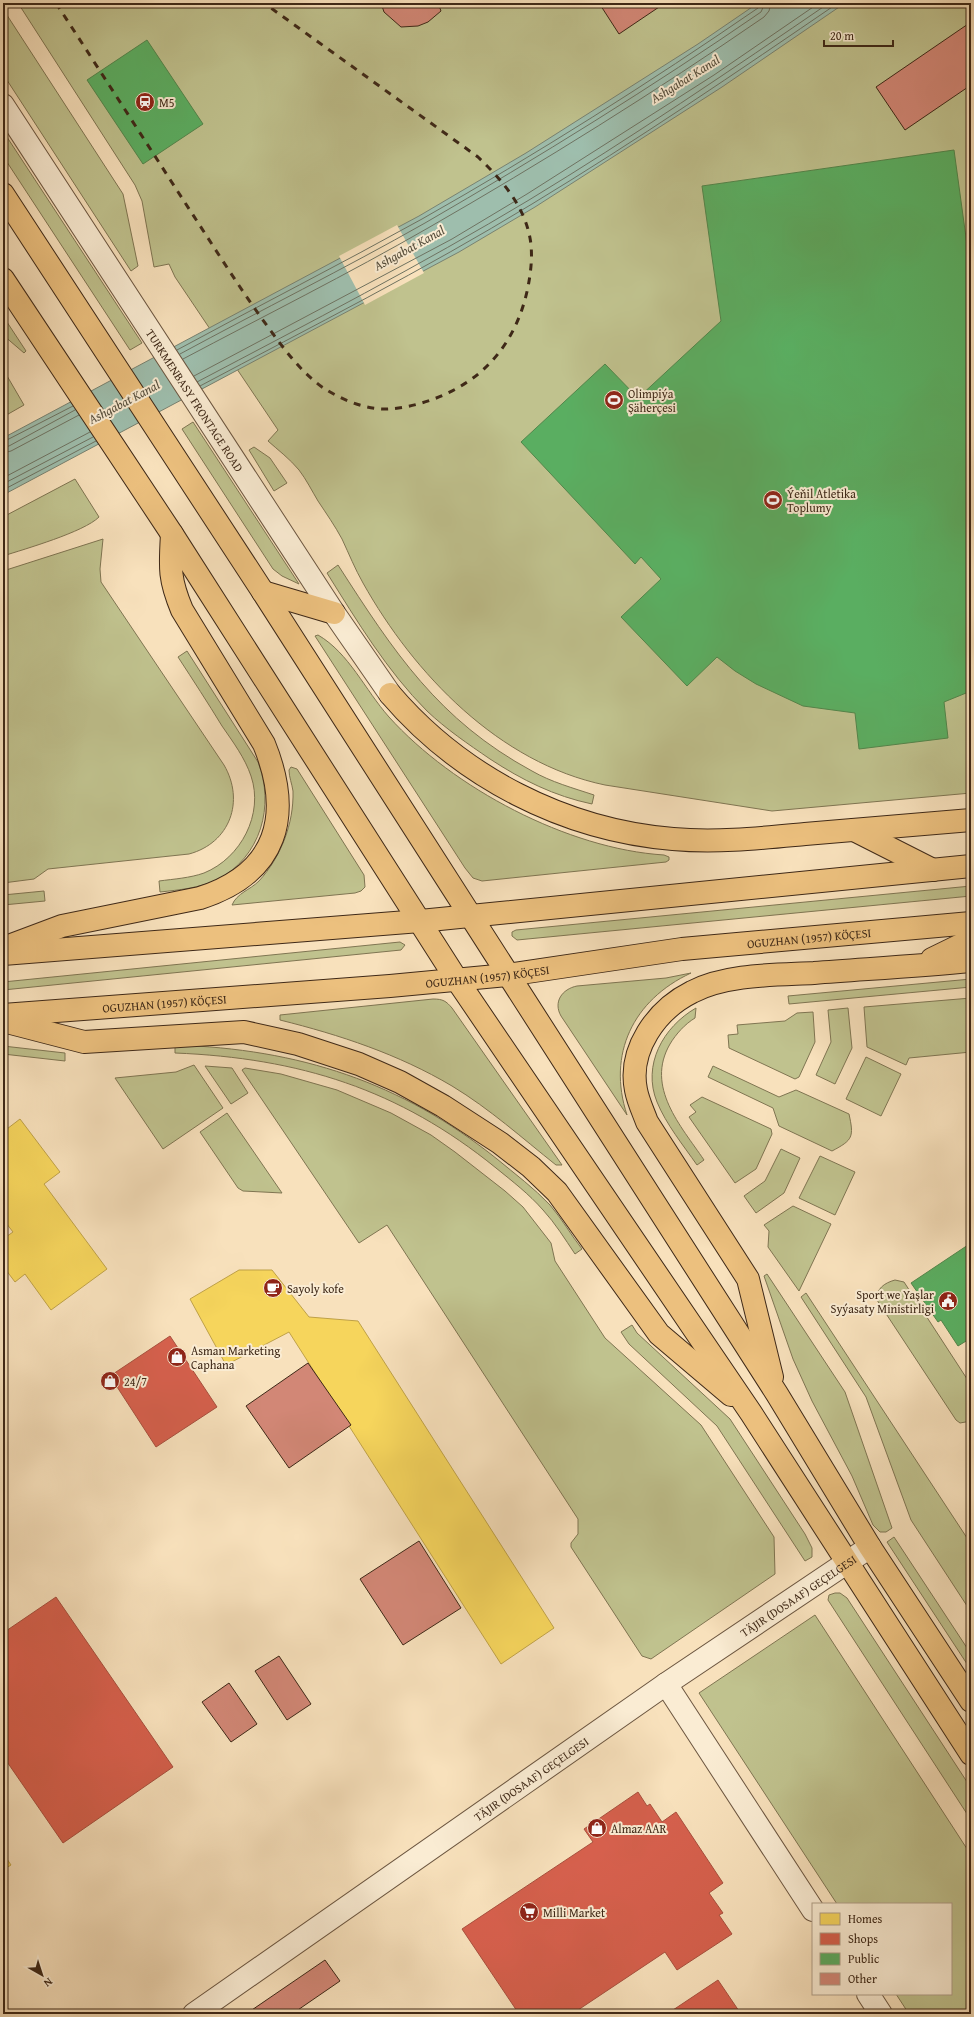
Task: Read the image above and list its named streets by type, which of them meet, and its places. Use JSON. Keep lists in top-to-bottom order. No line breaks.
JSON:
{"streets":{"main road":["OGUZHAN (1957) KÖÇESI"],"street":["TURKMENBASY FRONTAGE ROAD","TÄJIR (DOSAAF) GEÇELGESI"]},"water":["Ashgabat Kanal"],"places":{"station":["M5"],"sports":["Olimpiýa Şäherçesi","Ýeňil Atletika Toplumy"],"cafe":["Sayoly kofe"],"public building":["Sport we Yaşlar Syýasaty Ministirligi"],"shop":["Asman Marketing Caphana","24/7","Almaz AAR"],"supermarket":["Milli Market"]},"legend":["Homes","Shops","Public","Other"],"scale_bar":"20 m","north":"bottom right"}
